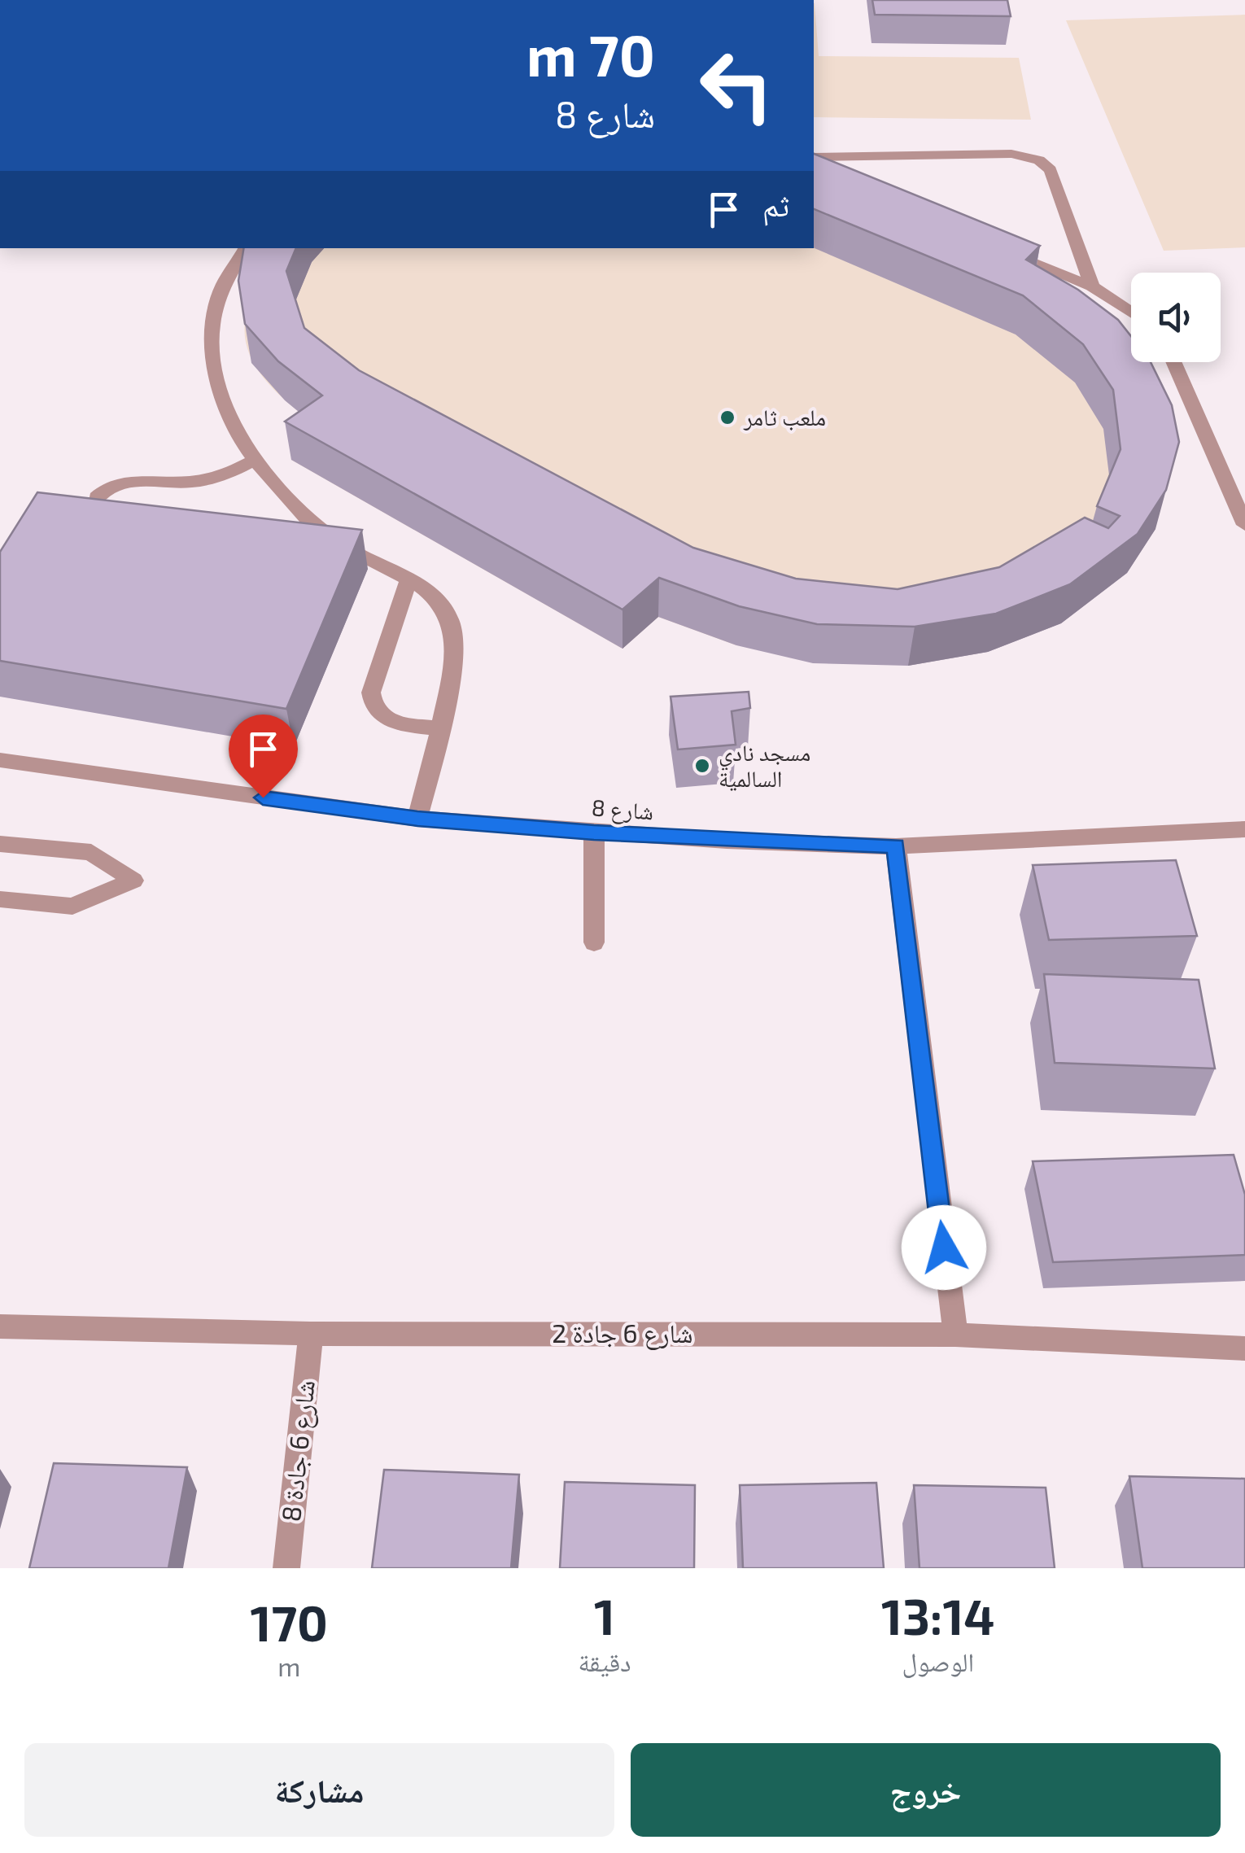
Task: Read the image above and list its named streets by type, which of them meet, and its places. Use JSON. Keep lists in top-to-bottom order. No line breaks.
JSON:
{"streets":{"street":["شارع 8","شارع 6 جادة 2","شارع 6 جادة 8"]},"crossings":[["شارع 6 جادة 2","شارع 6 جادة 8"]],"places":["ملعب ثامر","مسجد نادي السالمية"],"page":{"turn":["70 m","شارع 8"],"then":"ثم","eta":["13:14","الوصول","1","دقيقة","170","m"],"buttons":["خروج","مشاركة"]}}
